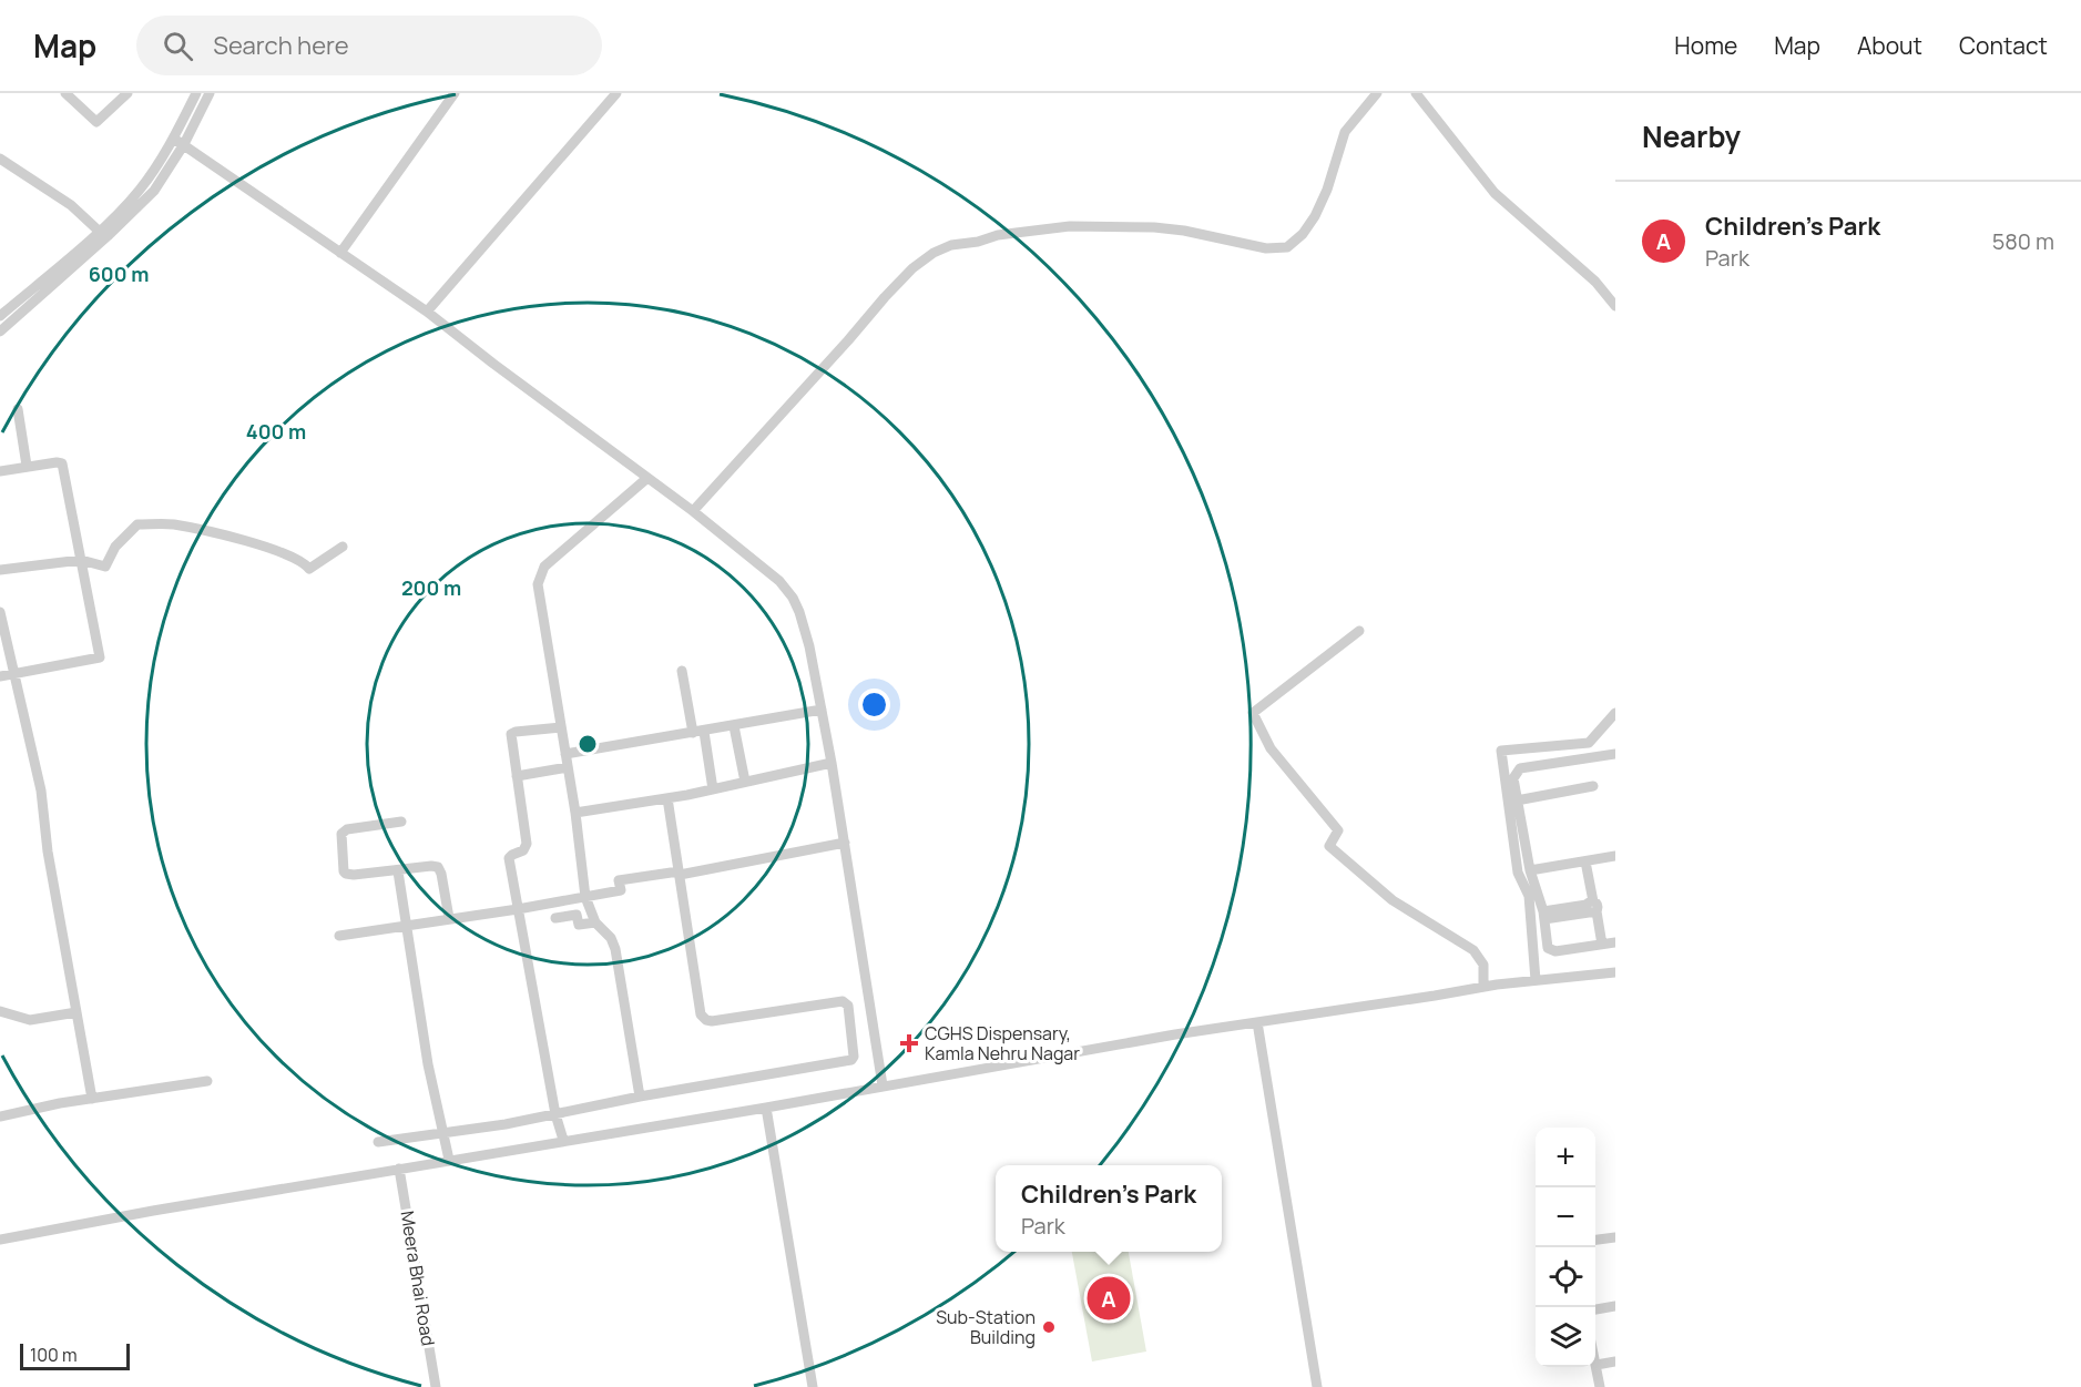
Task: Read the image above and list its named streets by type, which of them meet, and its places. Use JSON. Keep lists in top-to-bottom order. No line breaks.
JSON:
{"streets":{"street":["Meera Bhai Road"]},"places":{"health":["CGHS Dispensary, Kamla Nehru Nagar"],"other":["Sub-Station Building"]},"scale_bar":"100 m","page":{"header":"Map","search":"Search here","nav":["Home","Map","About","Contact"],"heading":"Nearby","list":[{"mark":"A","name":"Children's Park","note":"Park","value":"580 m"}],"map_buttons":["+","−"],"popup":["Children's Park","Park"],"pins":"A","scale":"100 m"},"rings":["600 m","400 m","200 m"]}
